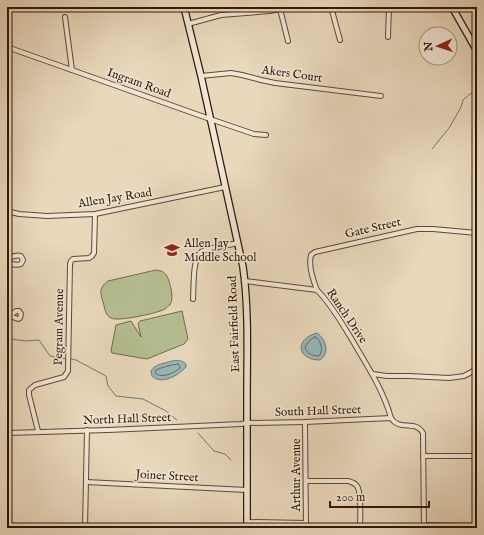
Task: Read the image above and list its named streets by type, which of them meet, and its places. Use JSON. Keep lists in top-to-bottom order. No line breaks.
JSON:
{"streets":{"main road":["East Fairfield Road"],"street":["Akers Court","Ingram Road","Allen Jay Road","Gate Street","Ranch Drive","Pegram Avenue","South Hall Street","North Hall Street","Arthur Avenue","Joiner Street"]},"crossings":[["Akers Court","East Fairfield Road"],["Ingram Road","East Fairfield Road"],["Allen Jay Road","East Fairfield Road"],["Allen Jay Road","Pegram Avenue"],["Gate Street","Ranch Drive"],["Ranch Drive","East Fairfield Road"],["Ranch Drive","South Hall Street"],["East Fairfield Road","South Hall Street"],["East Fairfield Road","North Hall Street"],["East Fairfield Road","Joiner Street"],["Pegram Avenue","North Hall Street"],["South Hall Street","North Hall Street"],["South Hall Street","Arthur Avenue"]],"places":{"school or university":["Allen Jay Middle School"]},"scale_bar":"200 m","north":"left"}
